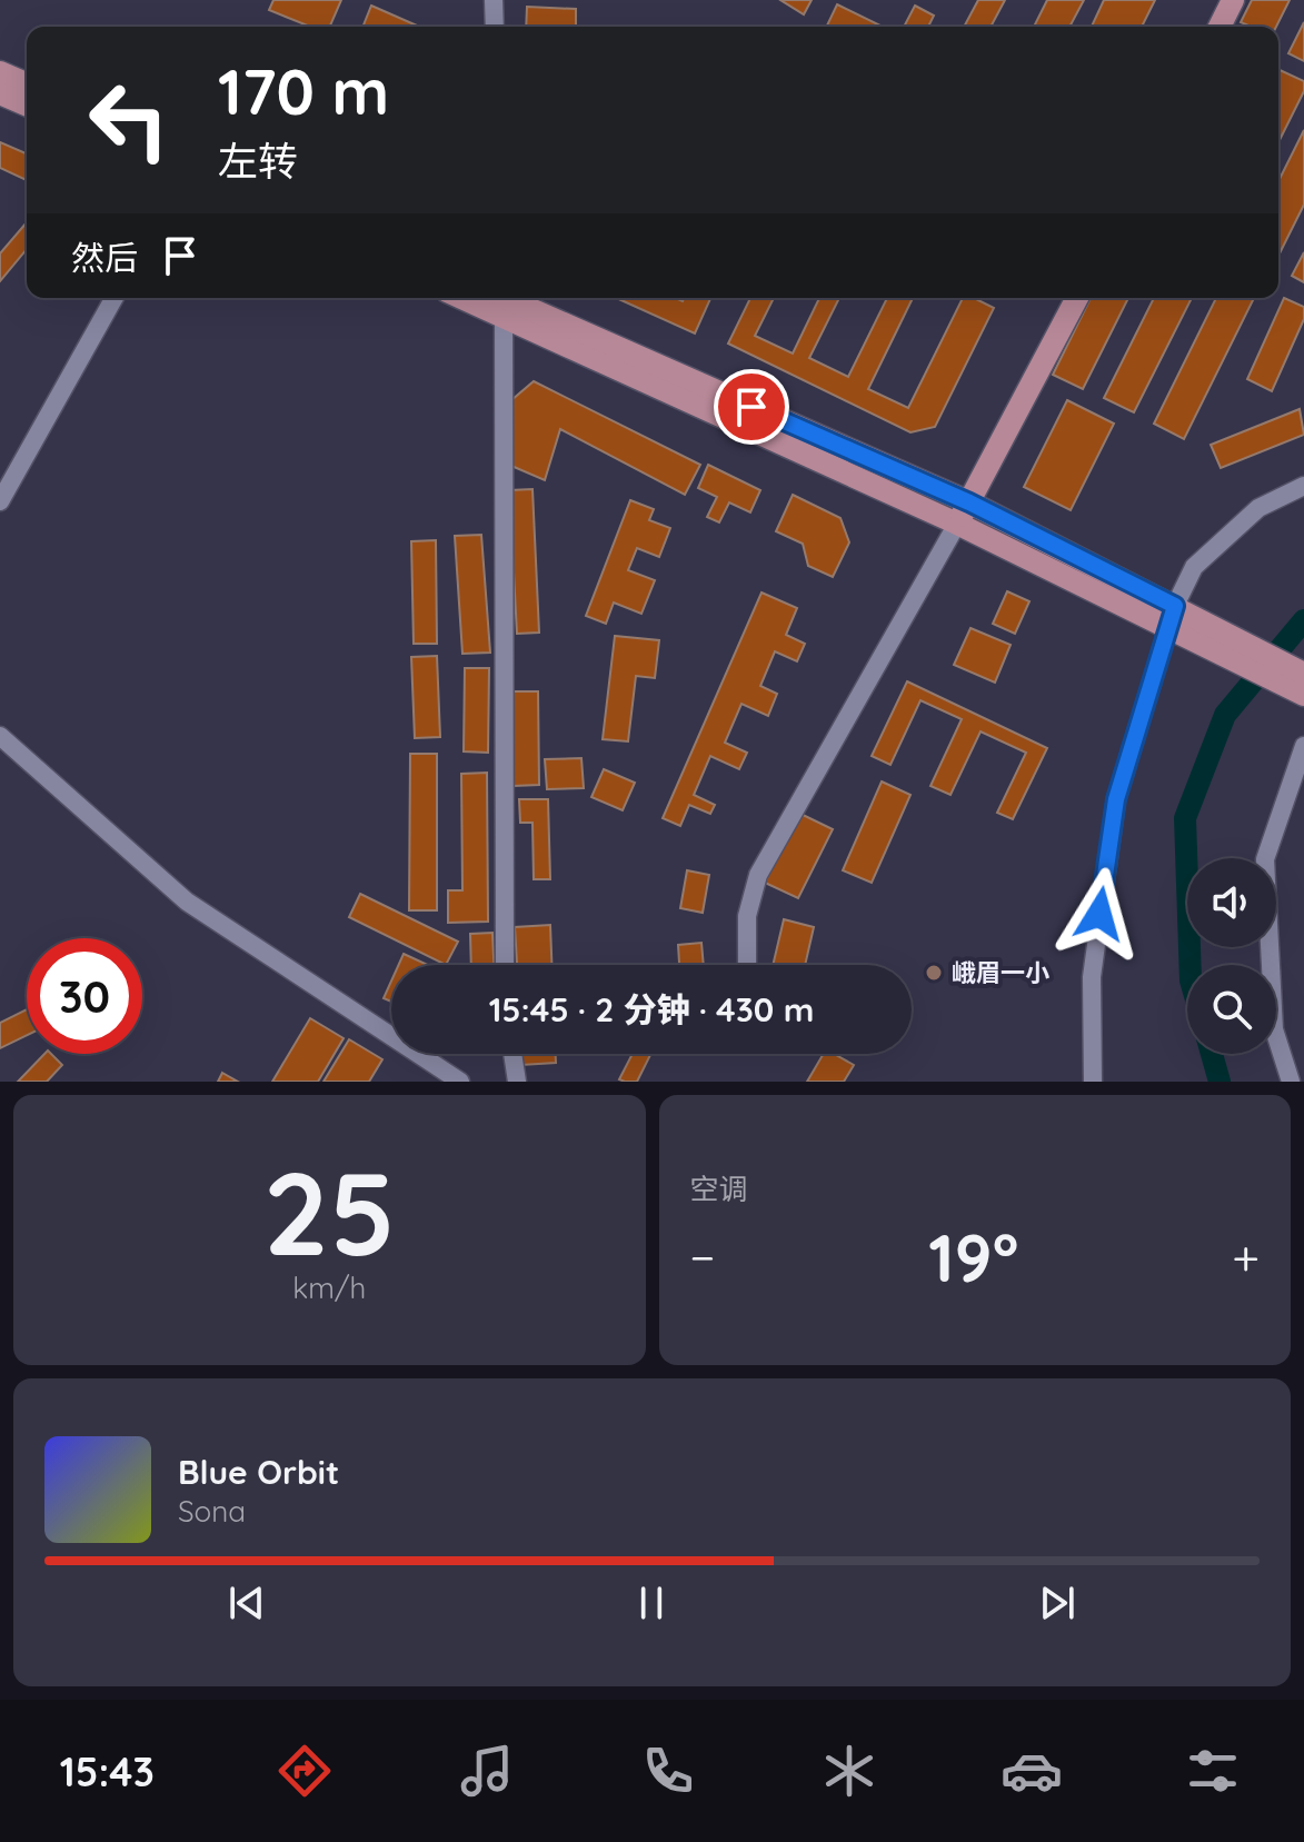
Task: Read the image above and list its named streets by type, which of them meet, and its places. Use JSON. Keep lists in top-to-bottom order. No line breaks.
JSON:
{"places":["峨眉一小"],"page":{"turn":["170 m","左转"],"then":"然后","limit":"30","trip":"15:45 · 2 分钟 · 430 m","tile":[["25","km/h"],"空调"],"heat":["−","19°","+"],"song":["Blue Orbit","Sona"],"tabs":"15:43"}}
